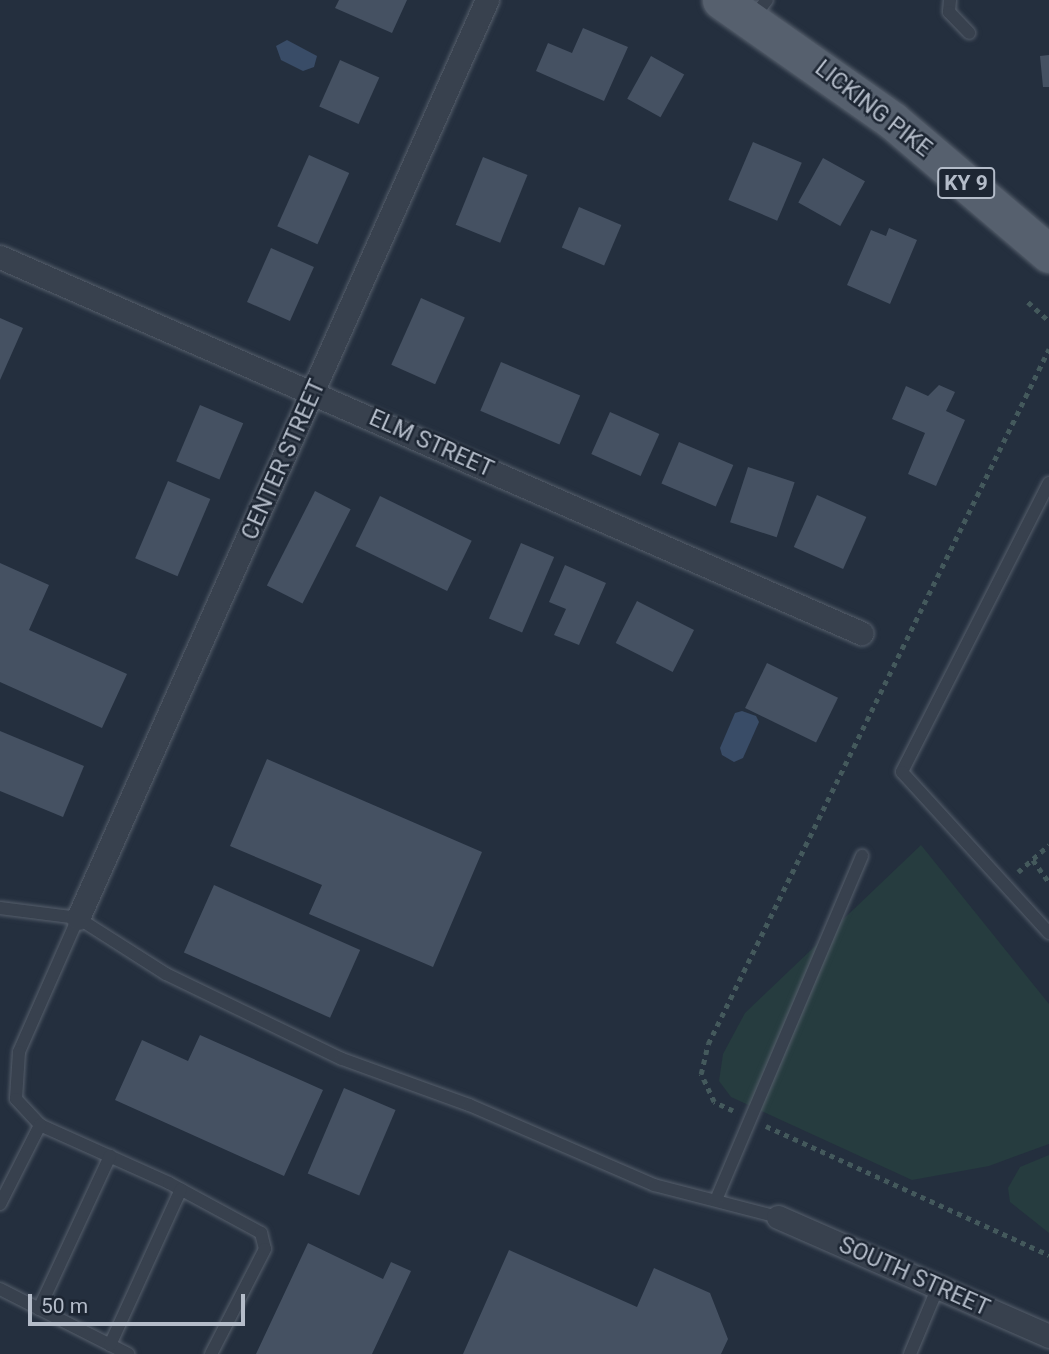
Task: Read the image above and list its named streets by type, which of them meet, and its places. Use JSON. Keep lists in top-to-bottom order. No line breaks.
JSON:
{"streets":{"main road":["LICKING PIKE","KY 9"],"street":["ELM STREET","CENTER STREET","SOUTH STREET"]},"crossings":[["ELM STREET","CENTER STREET"]],"scale_bar":"50 m"}
